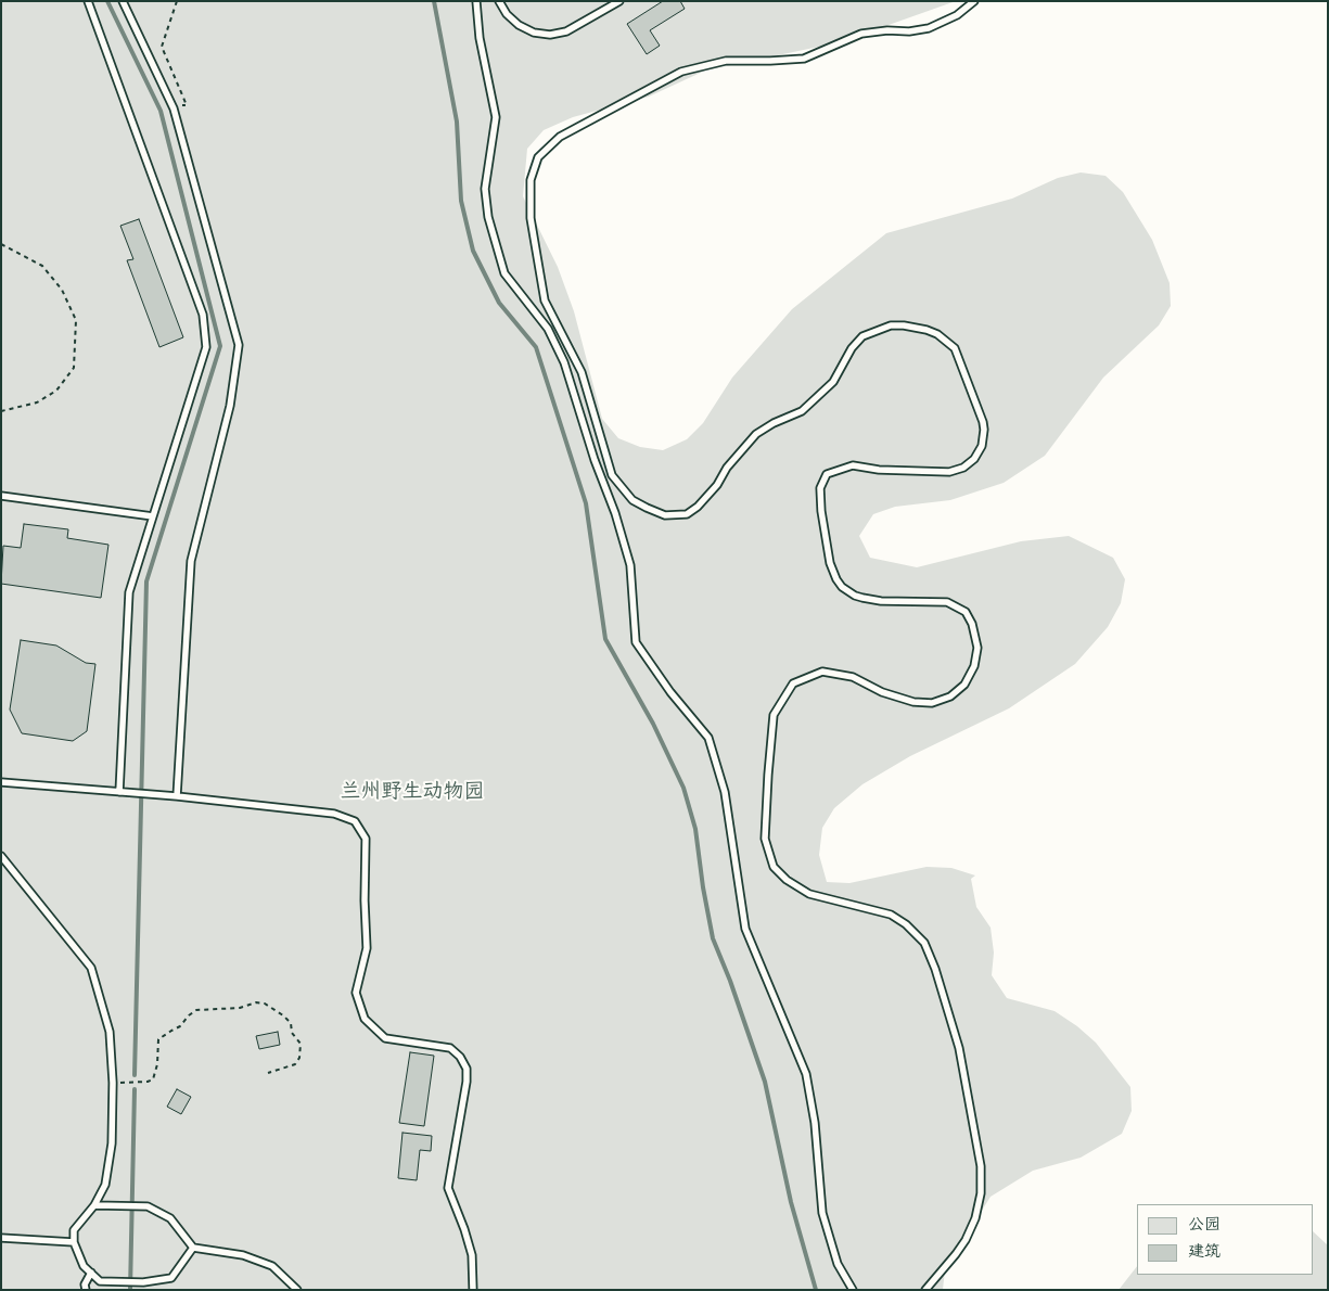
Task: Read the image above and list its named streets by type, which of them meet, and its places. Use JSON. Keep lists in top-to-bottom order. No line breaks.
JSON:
{"parks":["兰州野生动物园"],"legend":["公园","建筑"]}
